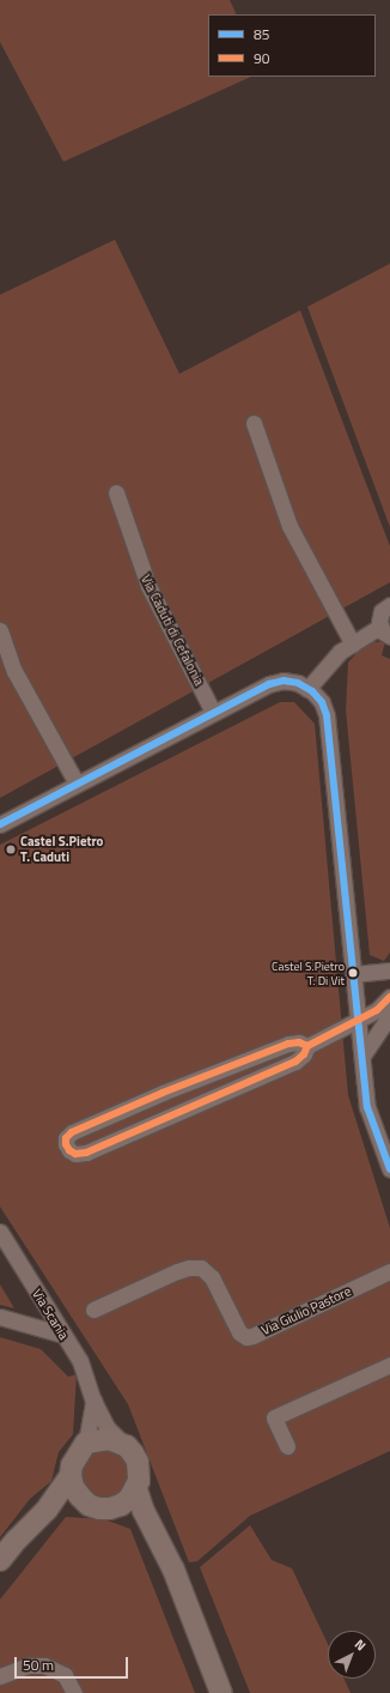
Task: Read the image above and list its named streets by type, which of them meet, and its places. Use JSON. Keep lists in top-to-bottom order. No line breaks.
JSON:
{"streets":{"main road":["Via Scania"],"street":["Via Caduti di Cefalonia","Via Giulio Pastore"]},"places":["Castel S.Pietro T. Caduti","Castel S.Pietro T. Di Vit"],"lines":["transit line 85","transit line 90"],"legend":["85","90"],"scale_bar":"50 m","north":"top right"}
